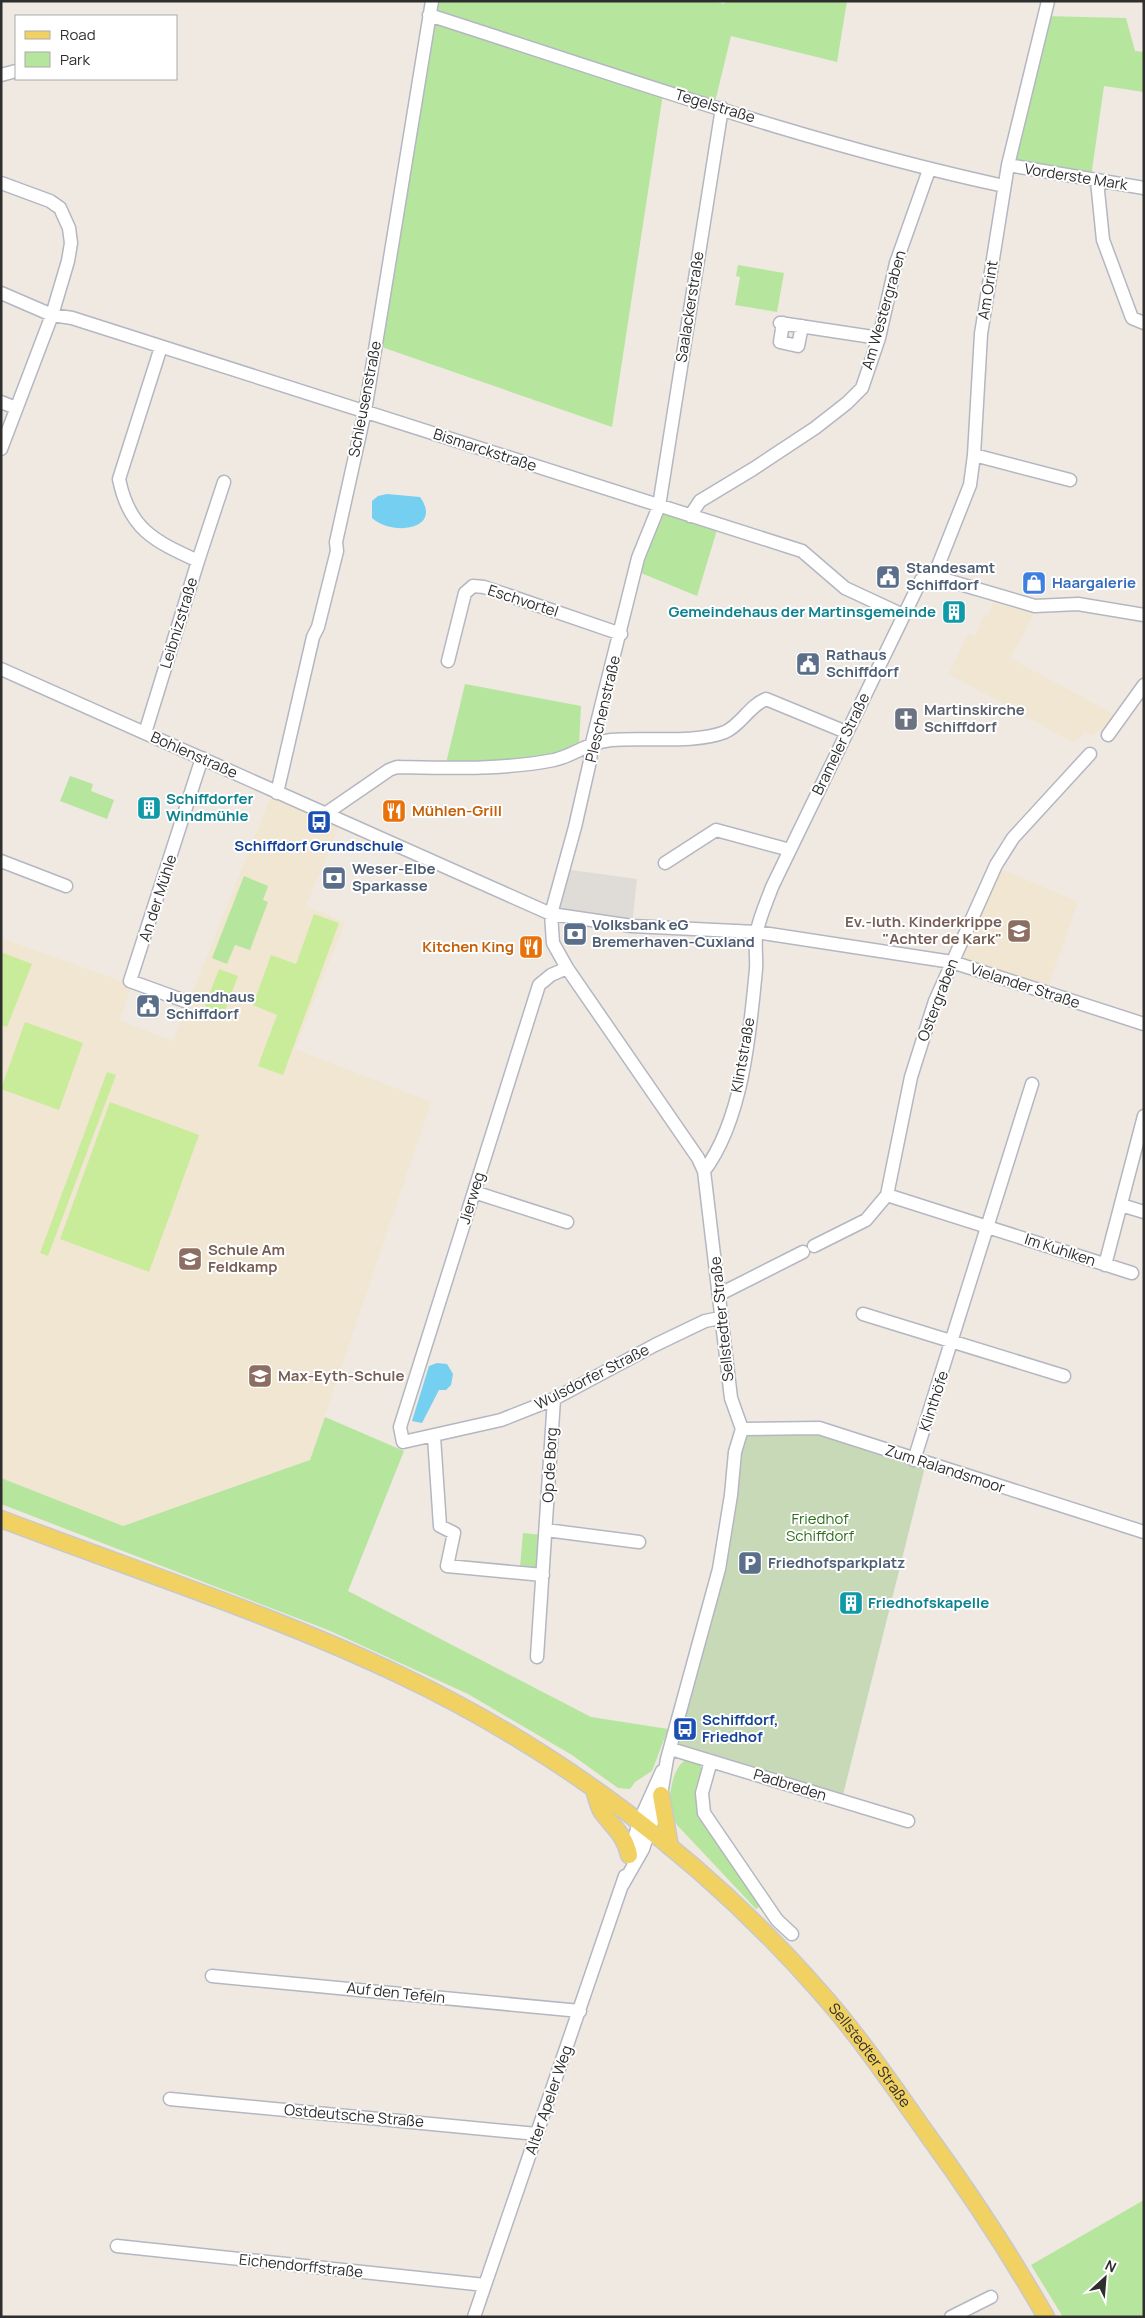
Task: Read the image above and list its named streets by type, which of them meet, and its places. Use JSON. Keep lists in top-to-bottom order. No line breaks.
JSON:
{"streets":{"main road":["Sellstedter Straße"],"street":["Tegelstraße","Vorderste Mark","Am Orint","Saalackerstraße","Am Westergraben","Schleusenstraße","Bismarckstraße","Eschvortel","Leibnizstraße","Pleschenstraße","Brameler Straße","Bohlenstraße","An der Mühle","Vielander Straße","Ostergraben","Klintstraße","Jierweg","Im Kuhlken","Wulsdorfer Straße","Klinthöfe","Op de Borg","Zum Ralandsmoor","Padbreden","Auf den Tefeln","Alter Apeler Weg","Ostdeutsche Straße","Eichendorffstraße"]},"crossings":[["Tegelstraße","Am Orint"],["Tegelstraße","Saalackerstraße"],["Tegelstraße","Am Westergraben"],["Tegelstraße","Schleusenstraße"],["Vorderste Mark","Am Orint"],["Am Orint","Brameler Straße"],["Saalackerstraße","Bismarckstraße"],["Saalackerstraße","Pleschenstraße"],["Am Westergraben","Bismarckstraße"],["Schleusenstraße","Bismarckstraße"],["Schleusenstraße","Bohlenstraße"],["Bismarckstraße","Leibnizstraße"],["Bismarckstraße","Pleschenstraße"],["Bismarckstraße","Brameler Straße"],["Eschvortel","Pleschenstraße"],["Leibnizstraße","Bohlenstraße"],["Pleschenstraße","Bohlenstraße"],["Pleschenstraße","Sellstedter Straße"],["Brameler Straße","Vielander Straße"],["Brameler Straße","Klintstraße"],["Bohlenstraße","An der Mühle"],["Bohlenstraße","Sellstedter Straße"],["Vielander Straße","Ostergraben"],["Vielander Straße","Klintstraße"],["Ostergraben","Im Kuhlken"],["Ostergraben","Sellstedter Straße"],["Klintstraße","Sellstedter Straße"],["Jierweg","Sellstedter Straße"],["Jierweg","Wulsdorfer Straße"],["Im Kuhlken","Klinthöfe"],["Sellstedter Straße","Wulsdorfer Straße"],["Sellstedter Straße","Zum Ralandsmoor"],["Sellstedter Straße","Alter Apeler Weg"],["Wulsdorfer Straße","Op de Borg"],["Klinthöfe","Zum Ralandsmoor"],["Auf den Tefeln","Alter Apeler Weg"],["Alter Apeler Weg","Ostdeutsche Straße"],["Alter Apeler Weg","Eichendorffstraße"]],"parks":["Friedhof Schiffdorf"],"places":{"public building":["Standesamt Schiffdorf","Rathaus Schiffdorf","Jugendhaus Schiffdorf"],"shop":["Haargalerie"],"building":["Gemeindehaus der Martinsgemeinde","Schiffdorfer Windmühle","Friedhofskapelle"],"church":["Martinskirche Schiffdorf"],"restaurant":["Mühlen-Grill","Kitchen King"],"bus stop":["Schiffdorf Grundschule","Schiffdorf, Friedhof"],"bank":["Weser-Elbe Sparkasse","Volksbank eG Bremerhaven-Cuxland"],"school or university":["Ev.-luth. Kinderkrippe \"Achter de Kark\"","Schule Am Feldkamp","Max-Eyth-Schule"],"parking":["Friedhofsparkplatz"]},"legend":["Road","Park"],"north":"top right"}
